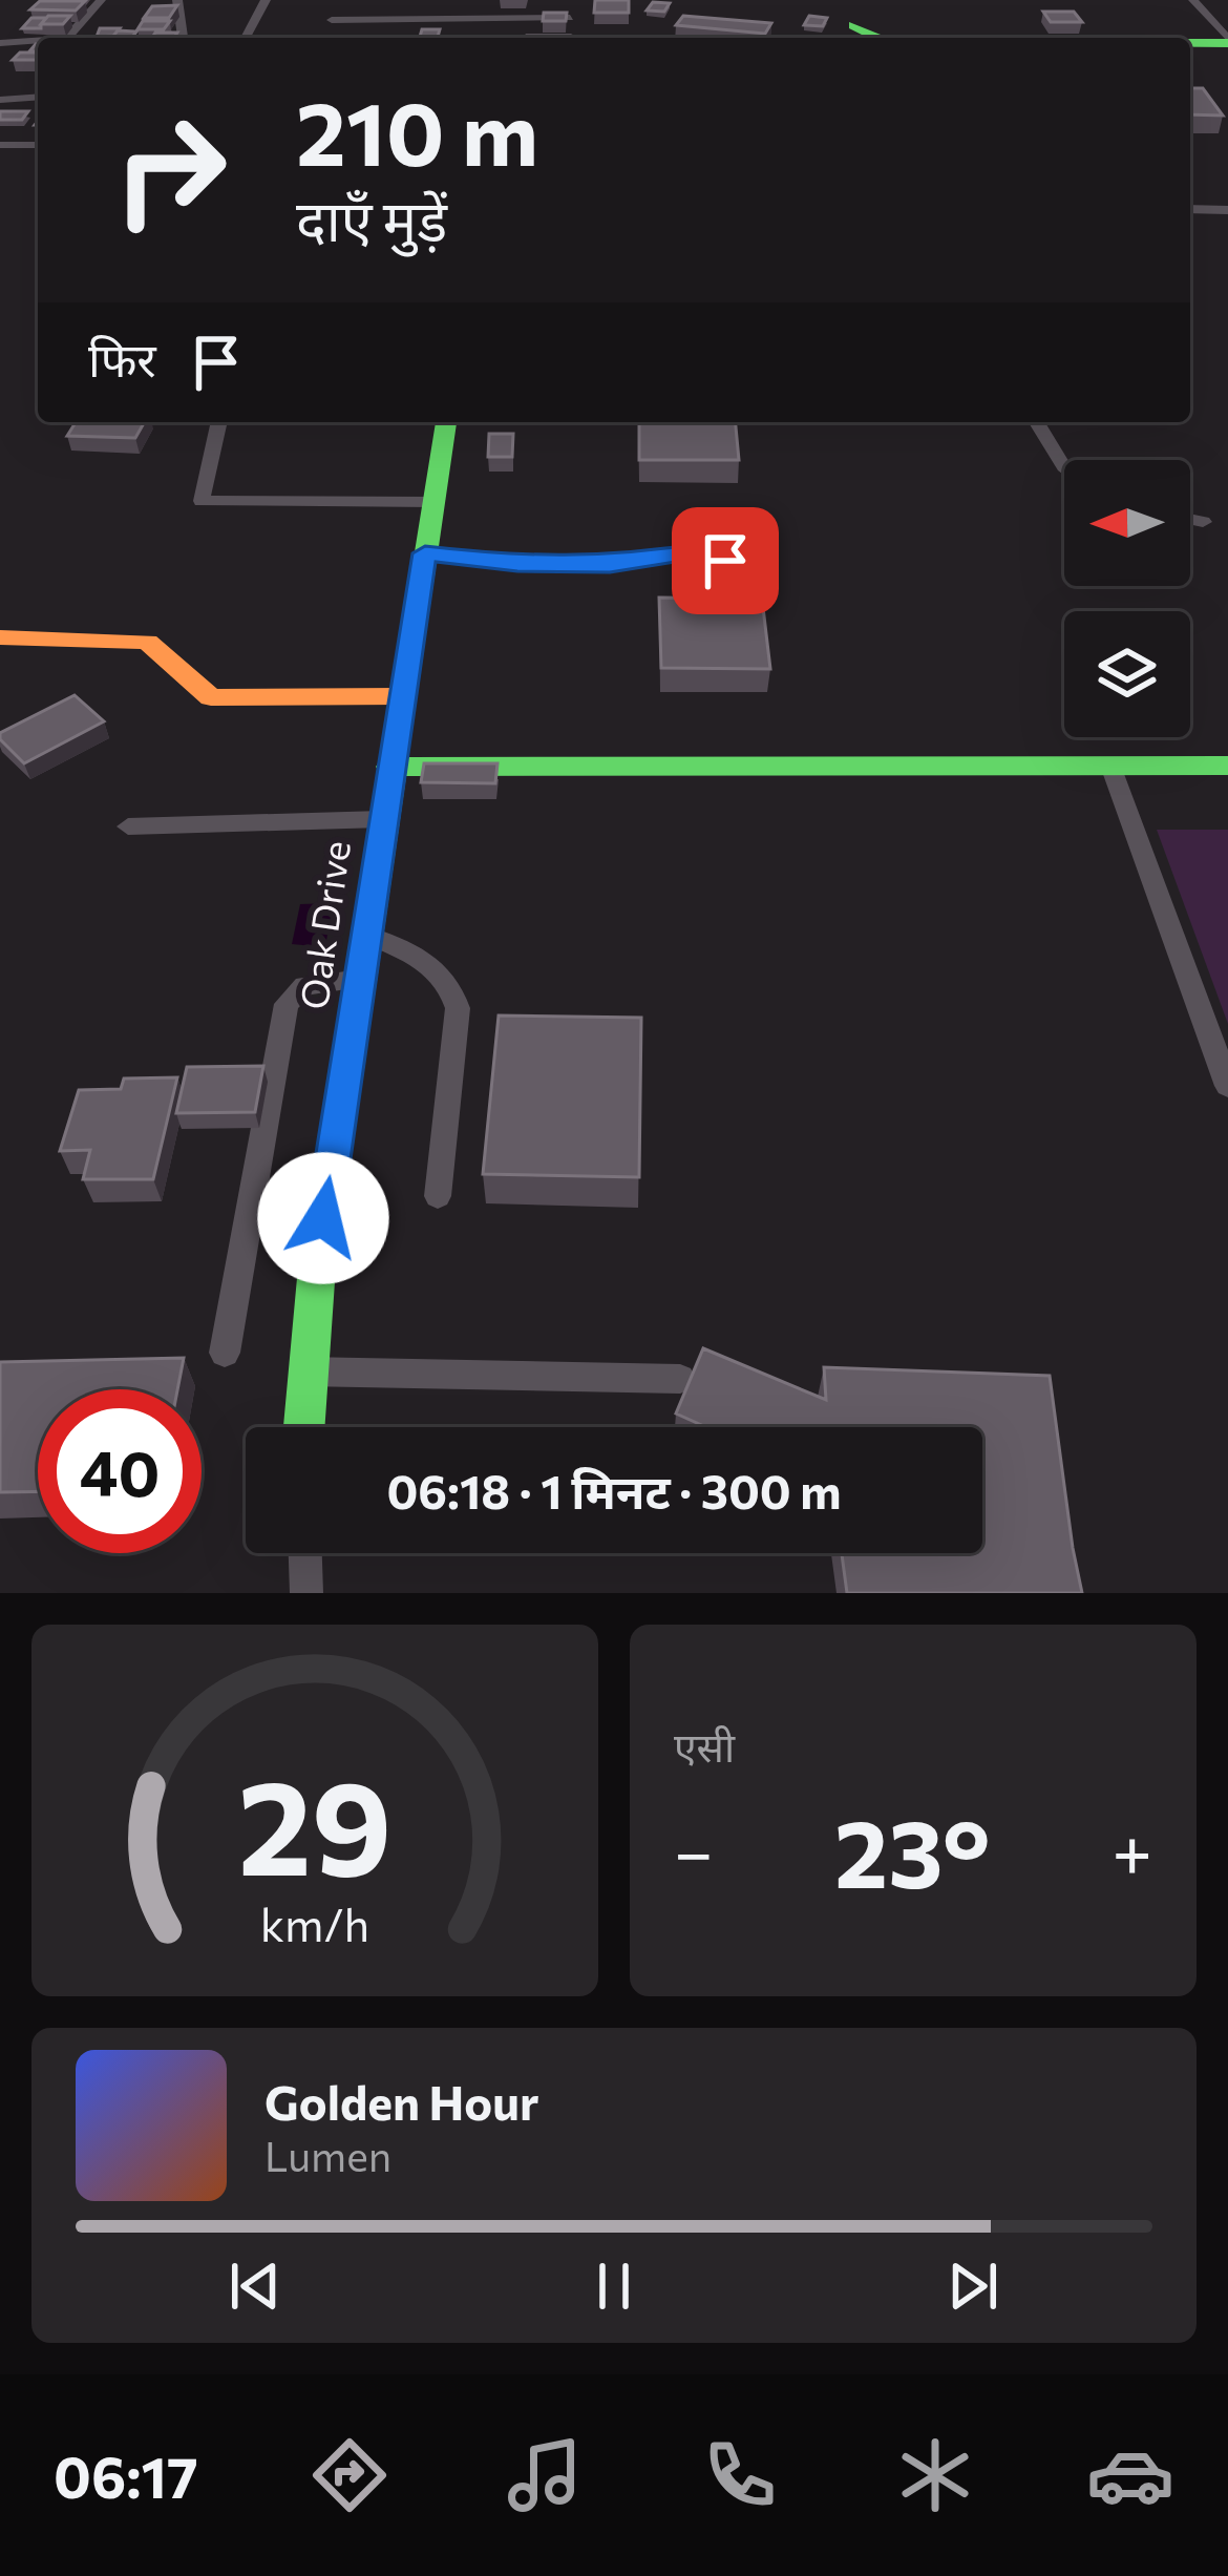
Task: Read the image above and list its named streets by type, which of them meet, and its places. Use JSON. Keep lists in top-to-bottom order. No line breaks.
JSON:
{"streets":{"street":["Oak Drive"]},"north":"left","page":{"turn":["210 m","दाएँ मुड़ें"],"then":"फिर","limit":"40","trip":"06:18 · 1 मिनट · 300 m","tile":"एसी","heat":["−","23°","+"],"song":["Golden Hour","Lumen"],"tabs":"06:17","gauge":["29","km/h"]}}
